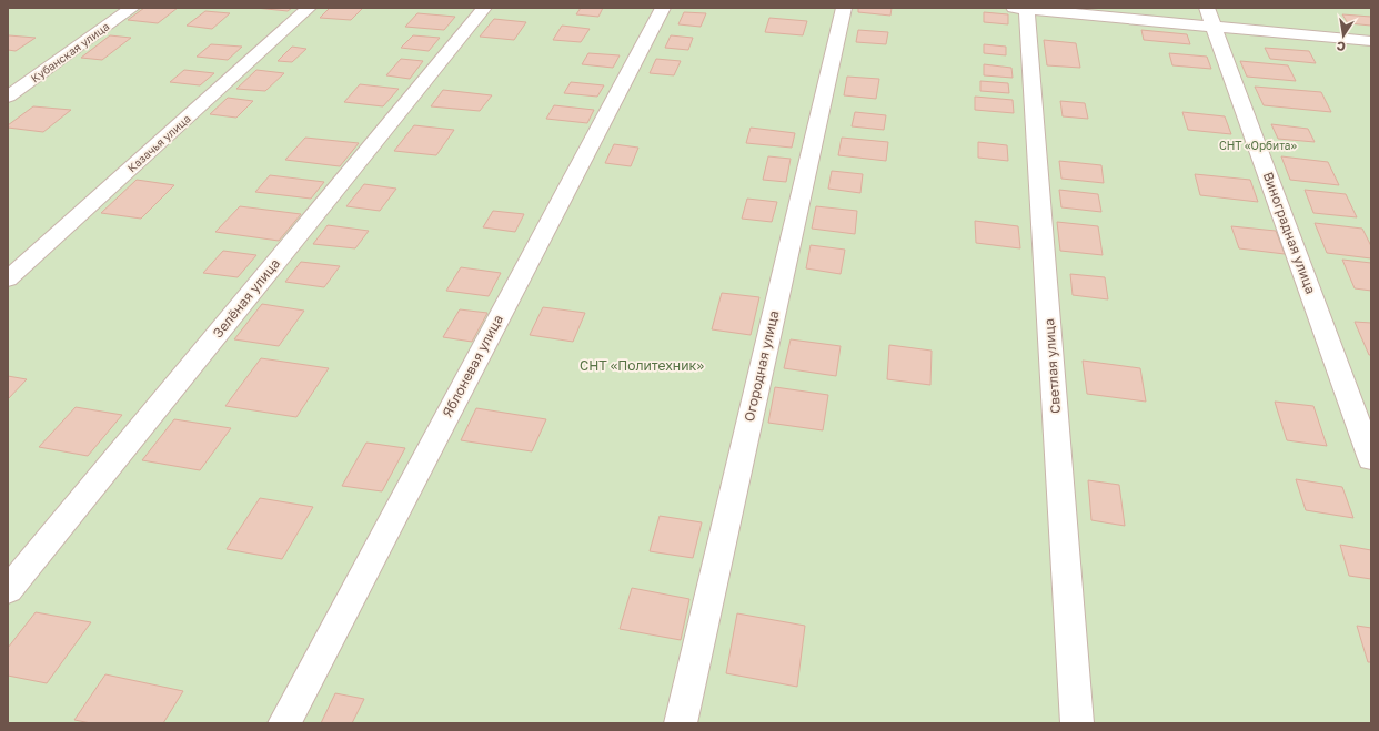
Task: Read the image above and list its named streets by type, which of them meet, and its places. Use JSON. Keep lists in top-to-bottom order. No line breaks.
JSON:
{"streets":{"street":["Кубанская улица","Казачья улица","Виноградная улица","Зелёная улица","Яблоневая улица","Огородная улица","Светлая улица"]},"parks":["СНТ «Орбита»","СНТ «Политехник»"],"north":"bottom"}
